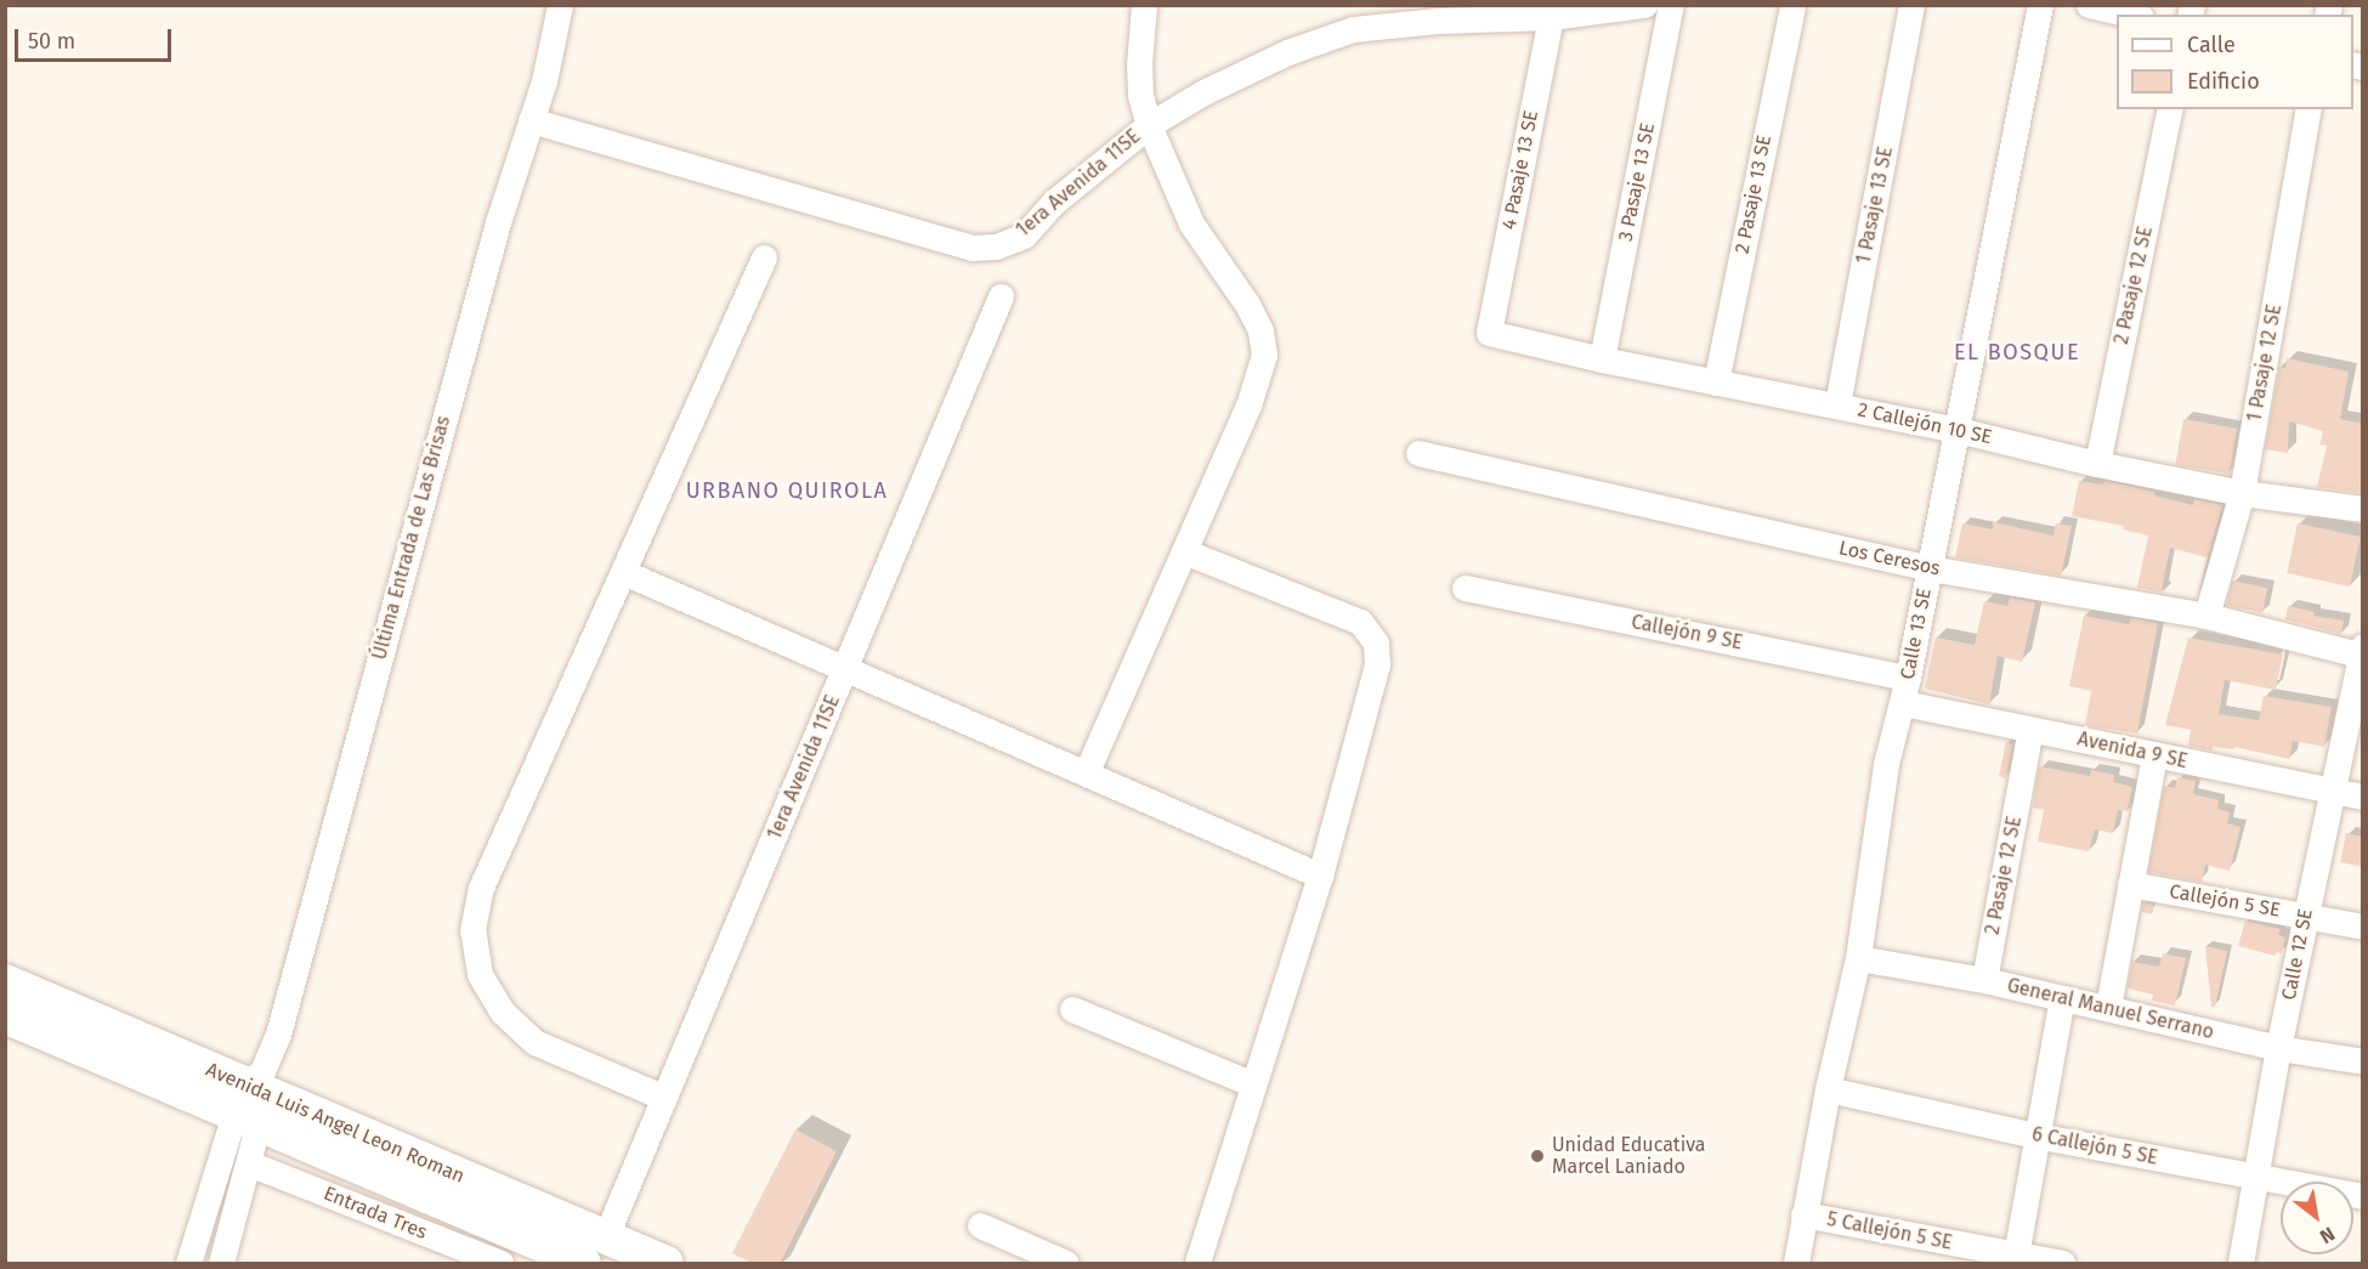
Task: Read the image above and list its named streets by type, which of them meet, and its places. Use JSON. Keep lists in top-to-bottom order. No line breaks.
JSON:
{"streets":{"main road":["Avenida Luis Angel Leon Roman"],"street":["4 Pasaje 13 SE","3 Pasaje 13 SE","1era Avenida 11SE","2 Pasaje 13 SE","1 Pasaje 13 SE","2 Pasaje 12 SE","1 Pasaje 12 SE","2 Callejón 10 SE","Última Entrada de Las Brisas","Los Ceresos","Callejón 9 SE","Calle 13 SE","Avenida 9 SE","Callejón 5 SE","Calle 12 SE","General Manuel Serrano","6 Callejón 5 SE","Entrada Tres","5 Callejón 5 SE"]},"crossings":[["4 Pasaje 13 SE","1era Avenida 11SE"],["4 Pasaje 13 SE","2 Callejón 10 SE"],["3 Pasaje 13 SE","2 Callejón 10 SE"],["1era Avenida 11SE","Última Entrada de Las Brisas"],["1era Avenida 11SE","Avenida Luis Angel Leon Roman"],["2 Pasaje 13 SE","2 Callejón 10 SE"],["1 Pasaje 13 SE","2 Callejón 10 SE"],["2 Pasaje 12 SE","2 Callejón 10 SE"],["2 Pasaje 12 SE","Avenida 9 SE"],["2 Pasaje 12 SE","General Manuel Serrano"],["1 Pasaje 12 SE","2 Callejón 10 SE"],["1 Pasaje 12 SE","Los Ceresos"],["2 Callejón 10 SE","Calle 13 SE"],["Última Entrada de Las Brisas","Avenida Luis Angel Leon Roman"],["Última Entrada de Las Brisas","Entrada Tres"],["Los Ceresos","Calle 13 SE"],["Los Ceresos","Calle 12 SE"],["Callejón 9 SE","Calle 13 SE"],["Calle 13 SE","Avenida 9 SE"],["Calle 13 SE","General Manuel Serrano"],["Calle 13 SE","6 Callejón 5 SE"],["Calle 13 SE","5 Callejón 5 SE"],["Avenida 9 SE","Calle 12 SE"],["Callejón 5 SE","Calle 12 SE"],["Calle 12 SE","General Manuel Serrano"],["Calle 12 SE","6 Callejón 5 SE"]],"districts":["EL BOSQUE","URBANO QUIROLA"],"places":["Unidad Educativa Marcel Laniado"],"legend":["Calle","Edificio"],"scale_bar":"50 m","north":"bottom right"}
